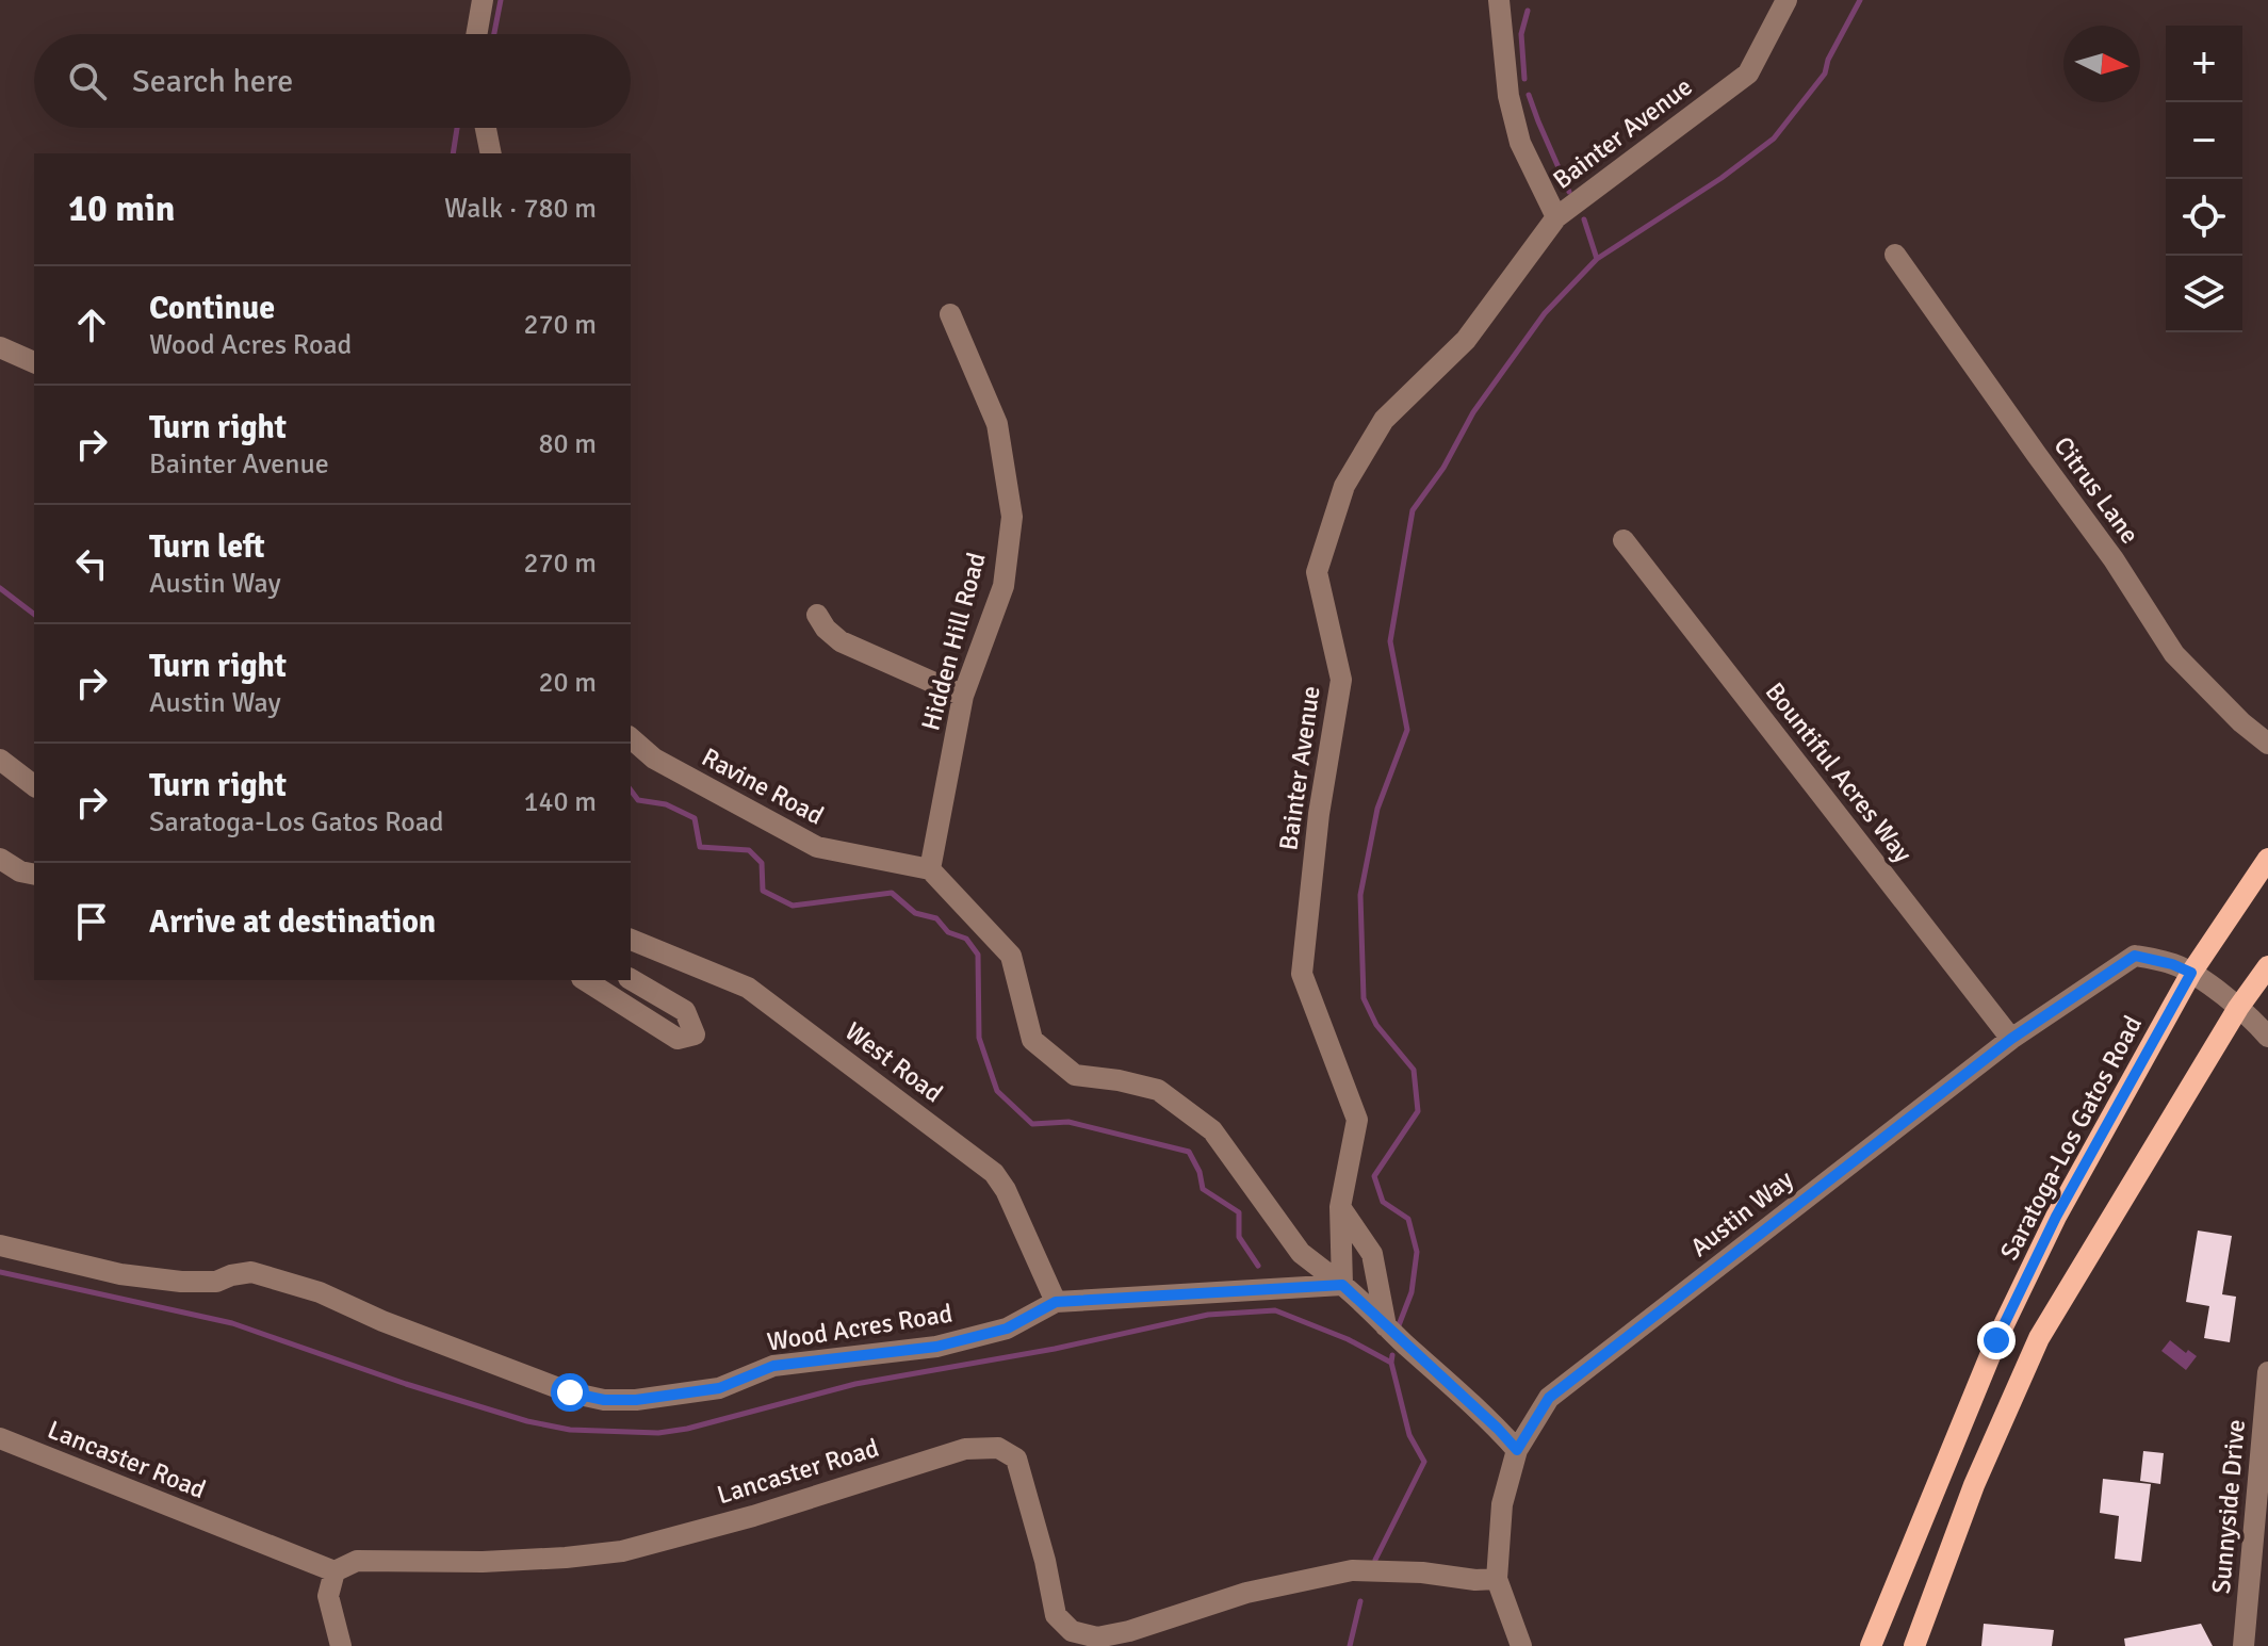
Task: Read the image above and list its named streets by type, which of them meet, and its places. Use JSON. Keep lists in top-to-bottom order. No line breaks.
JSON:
{"streets":{"main road":["Saratoga-Los Gatos Road"],"street":["Bainter Avenue","Citrus Lane","Hidden Hill Road","Bountiful Acres Way","Ravine Road","West Road","Austin Way","Wood Acres Road","Lancaster Road","Sunnyside Drive"]},"crossings":[["Bainter Avenue","Wood Acres Road"],["Hidden Hill Road","Ravine Road"],["Bountiful Acres Way","Austin Way"],["West Road","Wood Acres Road"],["Saratoga-Los Gatos Road","Austin Way"],["Austin Way","Lancaster Road"]],"north":"right","page":{"map_buttons":["+","−"],"search":"Search here","heading":["10 min","Walk · 780 m"],"list":[["Continue","Wood Acres Road","270 m"],["Turn right","Bainter Avenue","80 m"],["Turn left","Austin Way","270 m"],["Turn right","Austin Way","20 m"],["Turn right","Saratoga-Los Gatos Road","140 m"],"Arrive at destination"]}}
